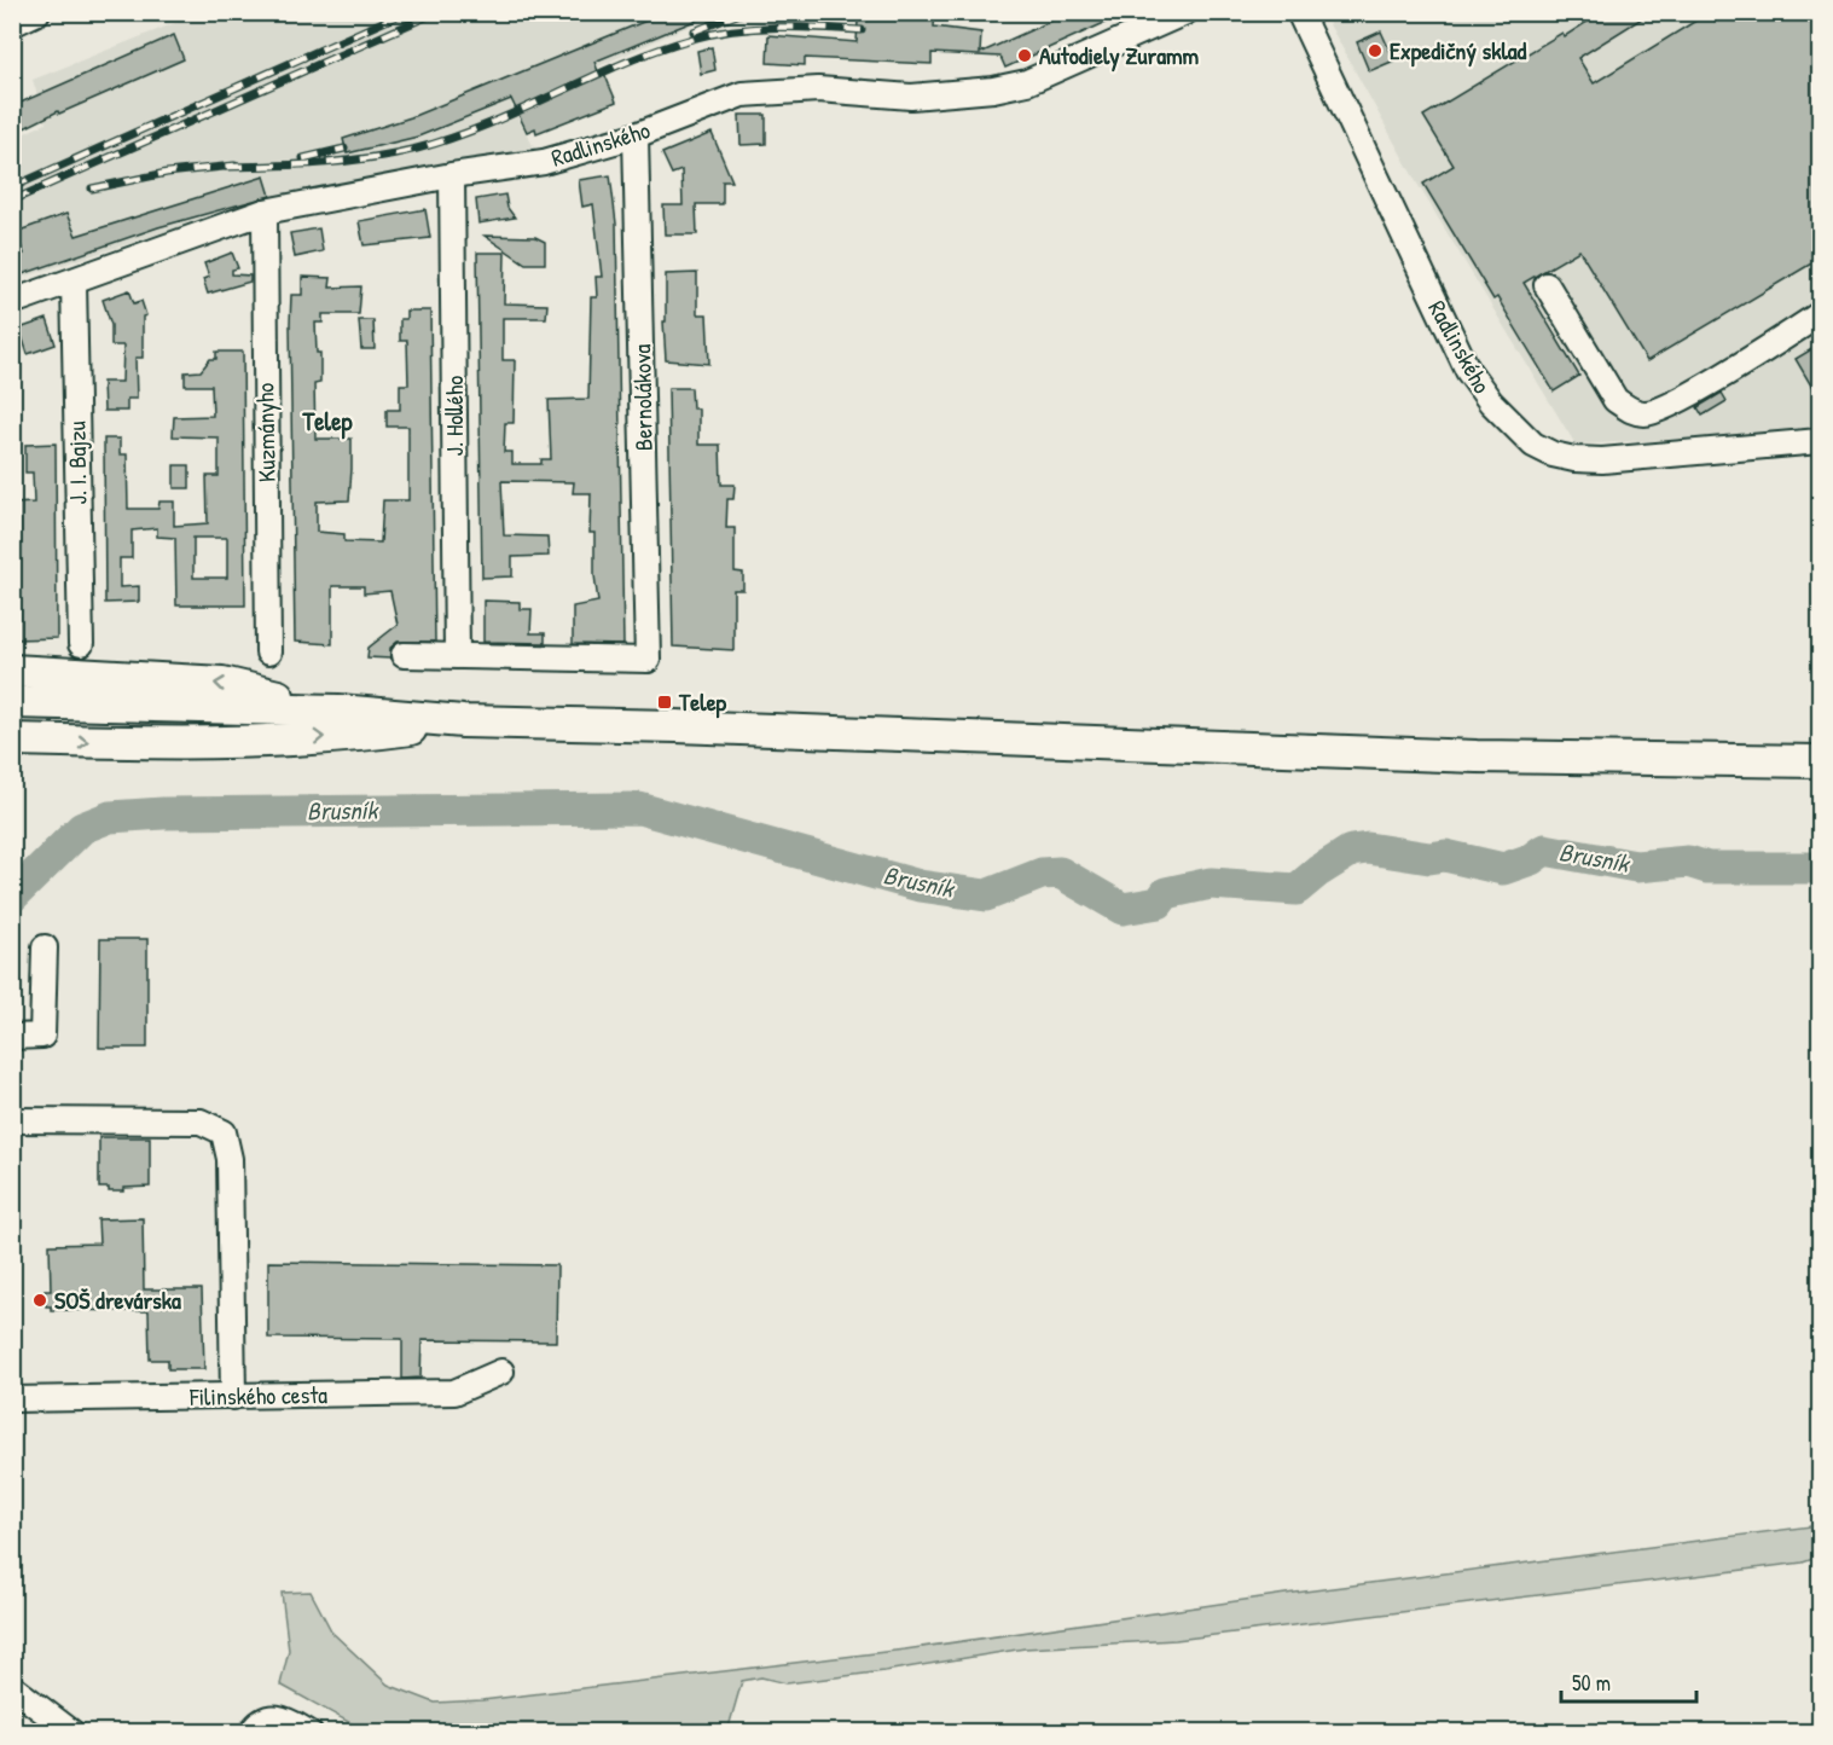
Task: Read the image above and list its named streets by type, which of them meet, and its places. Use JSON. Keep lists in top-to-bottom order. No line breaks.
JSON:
{"streets":{"street":["Radlinského","Bernolákova","J. Hollého","Kuzmányho","J. I. Bajzu","Filinského cesta"]},"crossings":[["Radlinského","Bernolákova"],["Radlinského","J. Hollého"],["Radlinského","Kuzmányho"],["Radlinského","J. I. Bajzu"],["Bernolákova","J. Hollého"]],"districts":["Telep"],"water":["Brusník"],"places":{"other":["Expedičný sklad","Autodiely Zuramm","SOŠ drevárska"],"transit":["Telep"]},"scale_bar":"50 m"}
